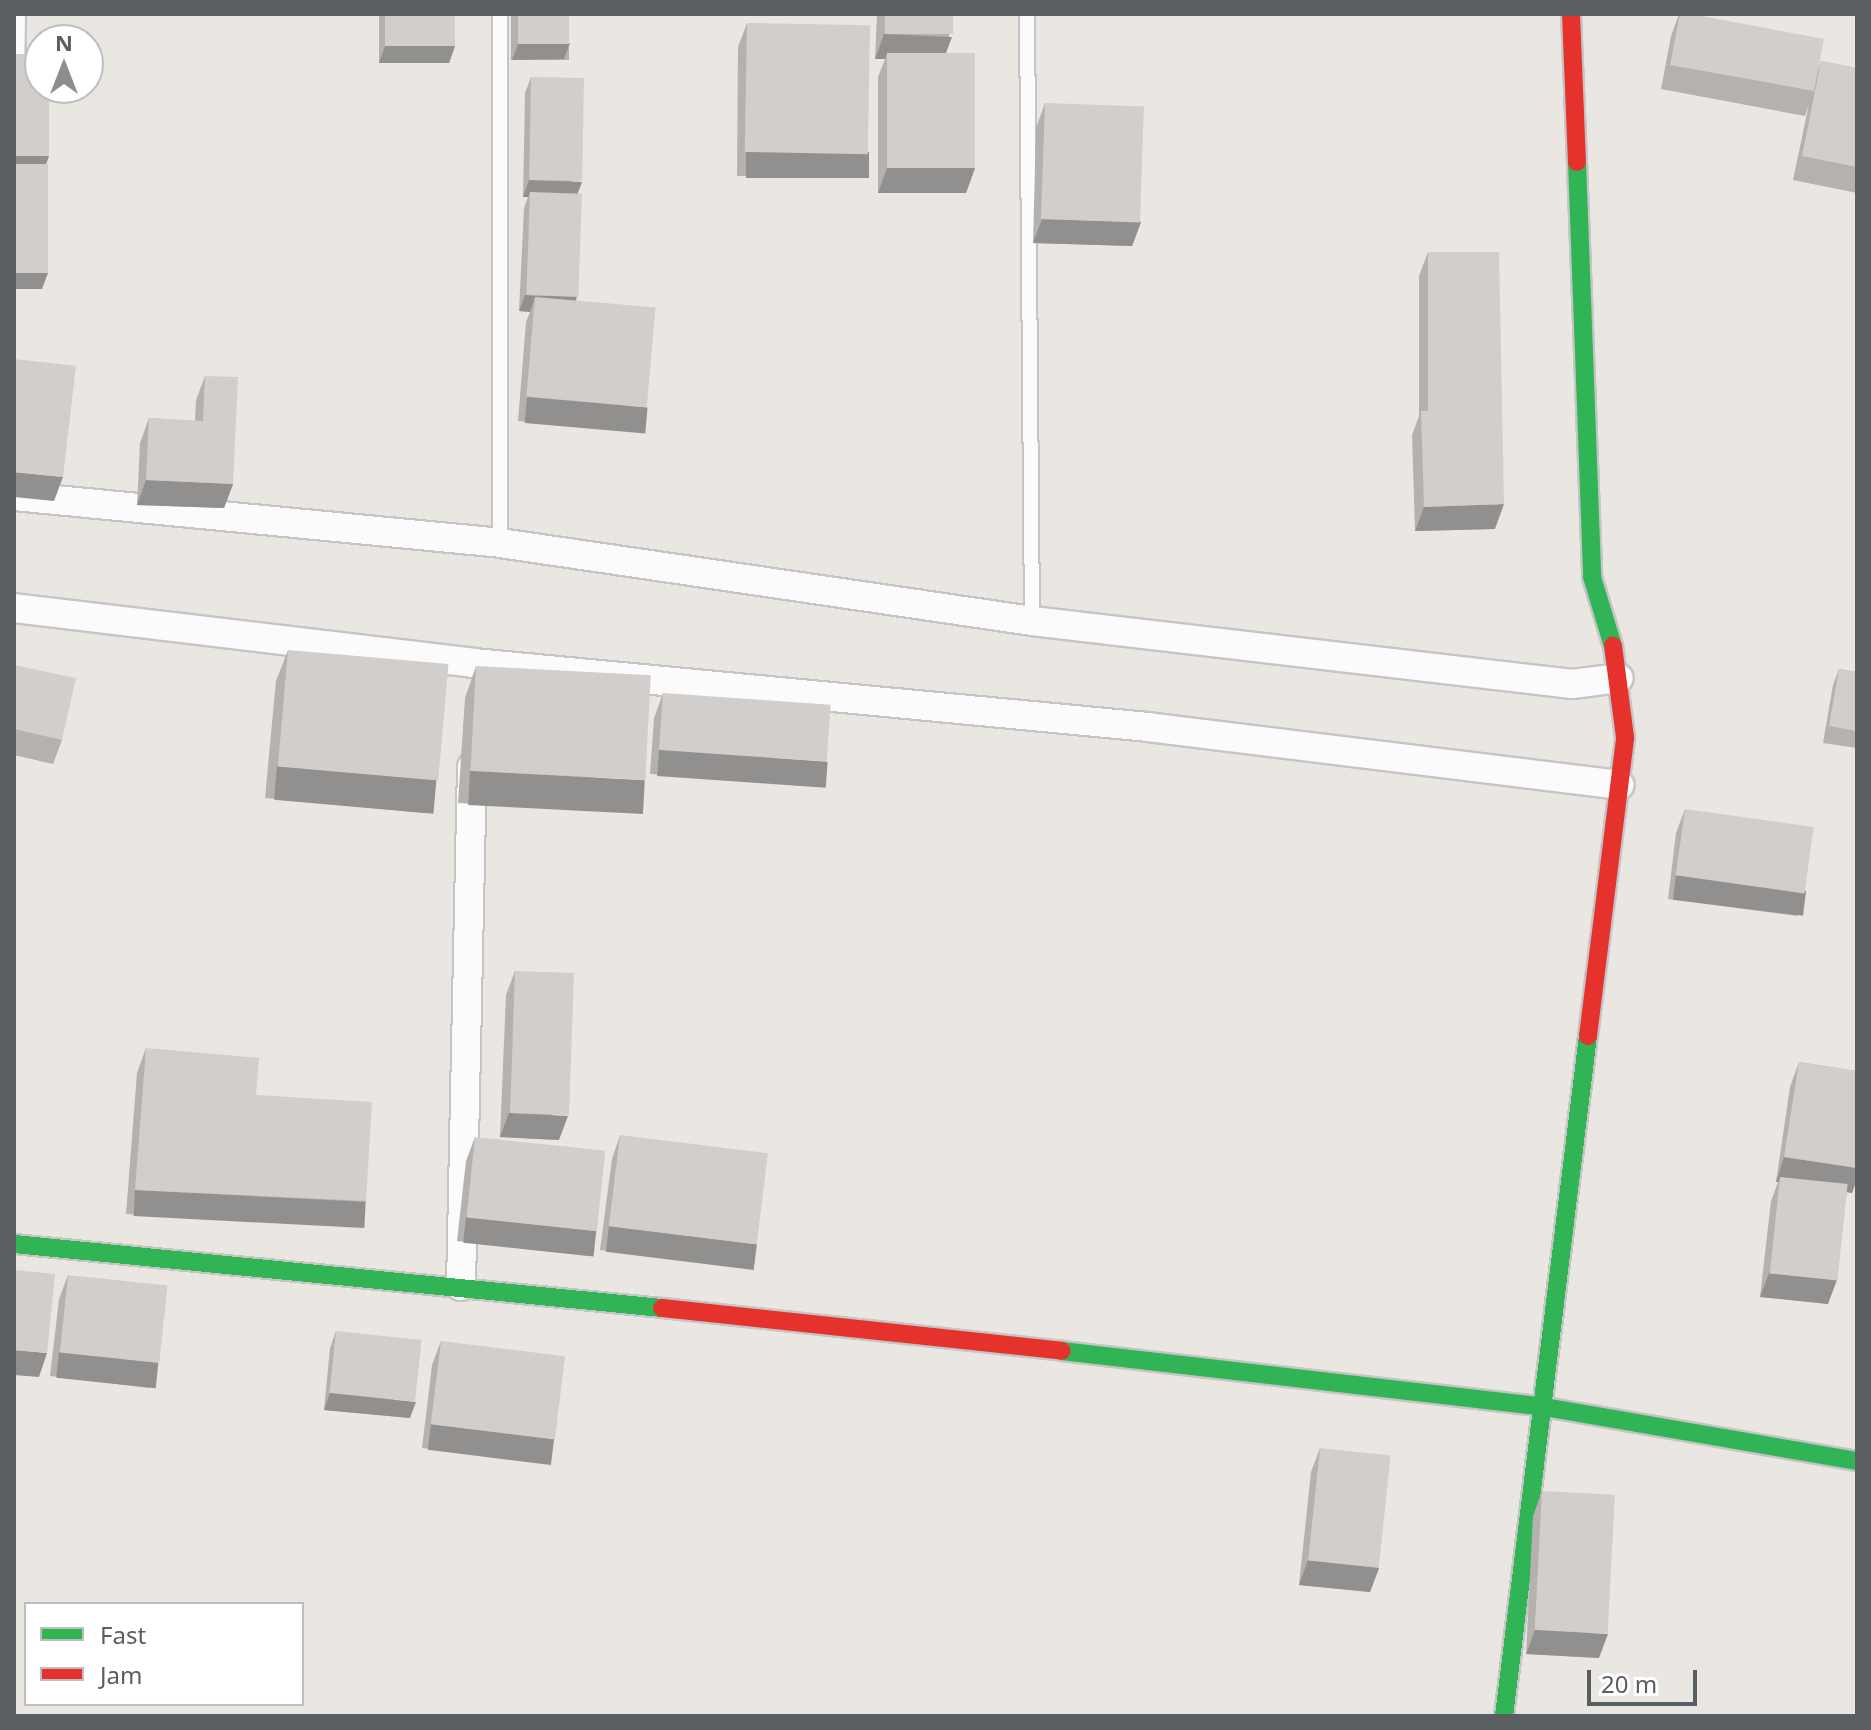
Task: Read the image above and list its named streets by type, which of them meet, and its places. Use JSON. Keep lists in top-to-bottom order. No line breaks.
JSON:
{"legend":["Fast","Jam"],"scale_bar":"20 m","north":"top"}
